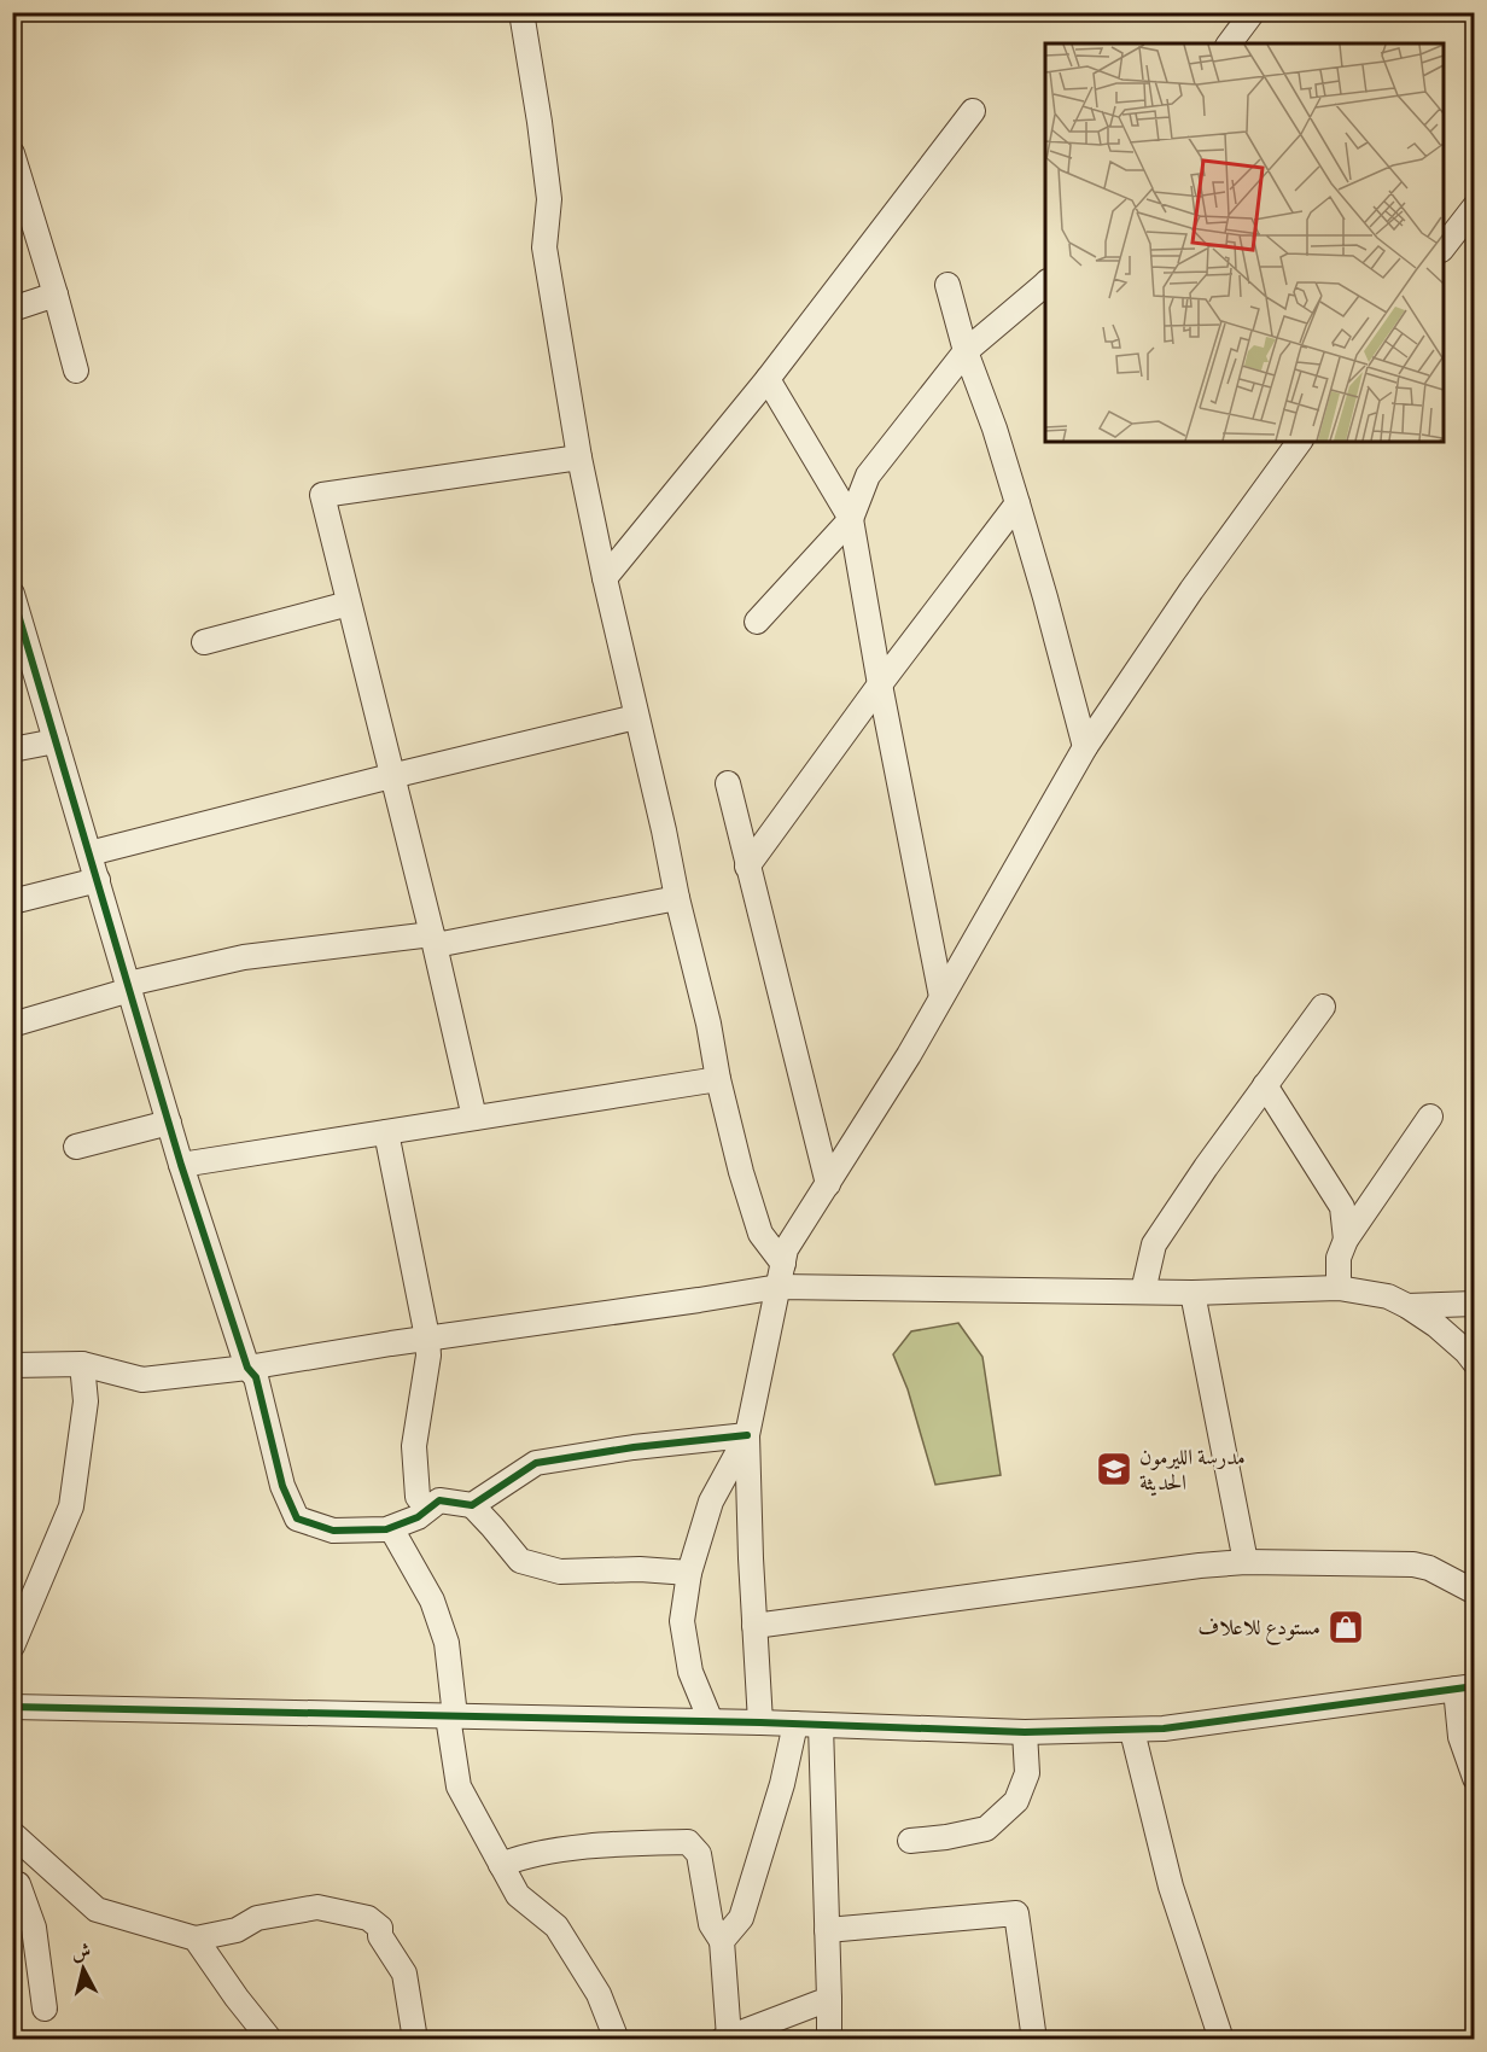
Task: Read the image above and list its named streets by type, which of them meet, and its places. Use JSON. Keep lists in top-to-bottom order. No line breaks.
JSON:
{"places":{"school or university":["مدرسة الليرمون الحديثة"],"shop":["مستودع للاعلاف"]},"north":"top"}
